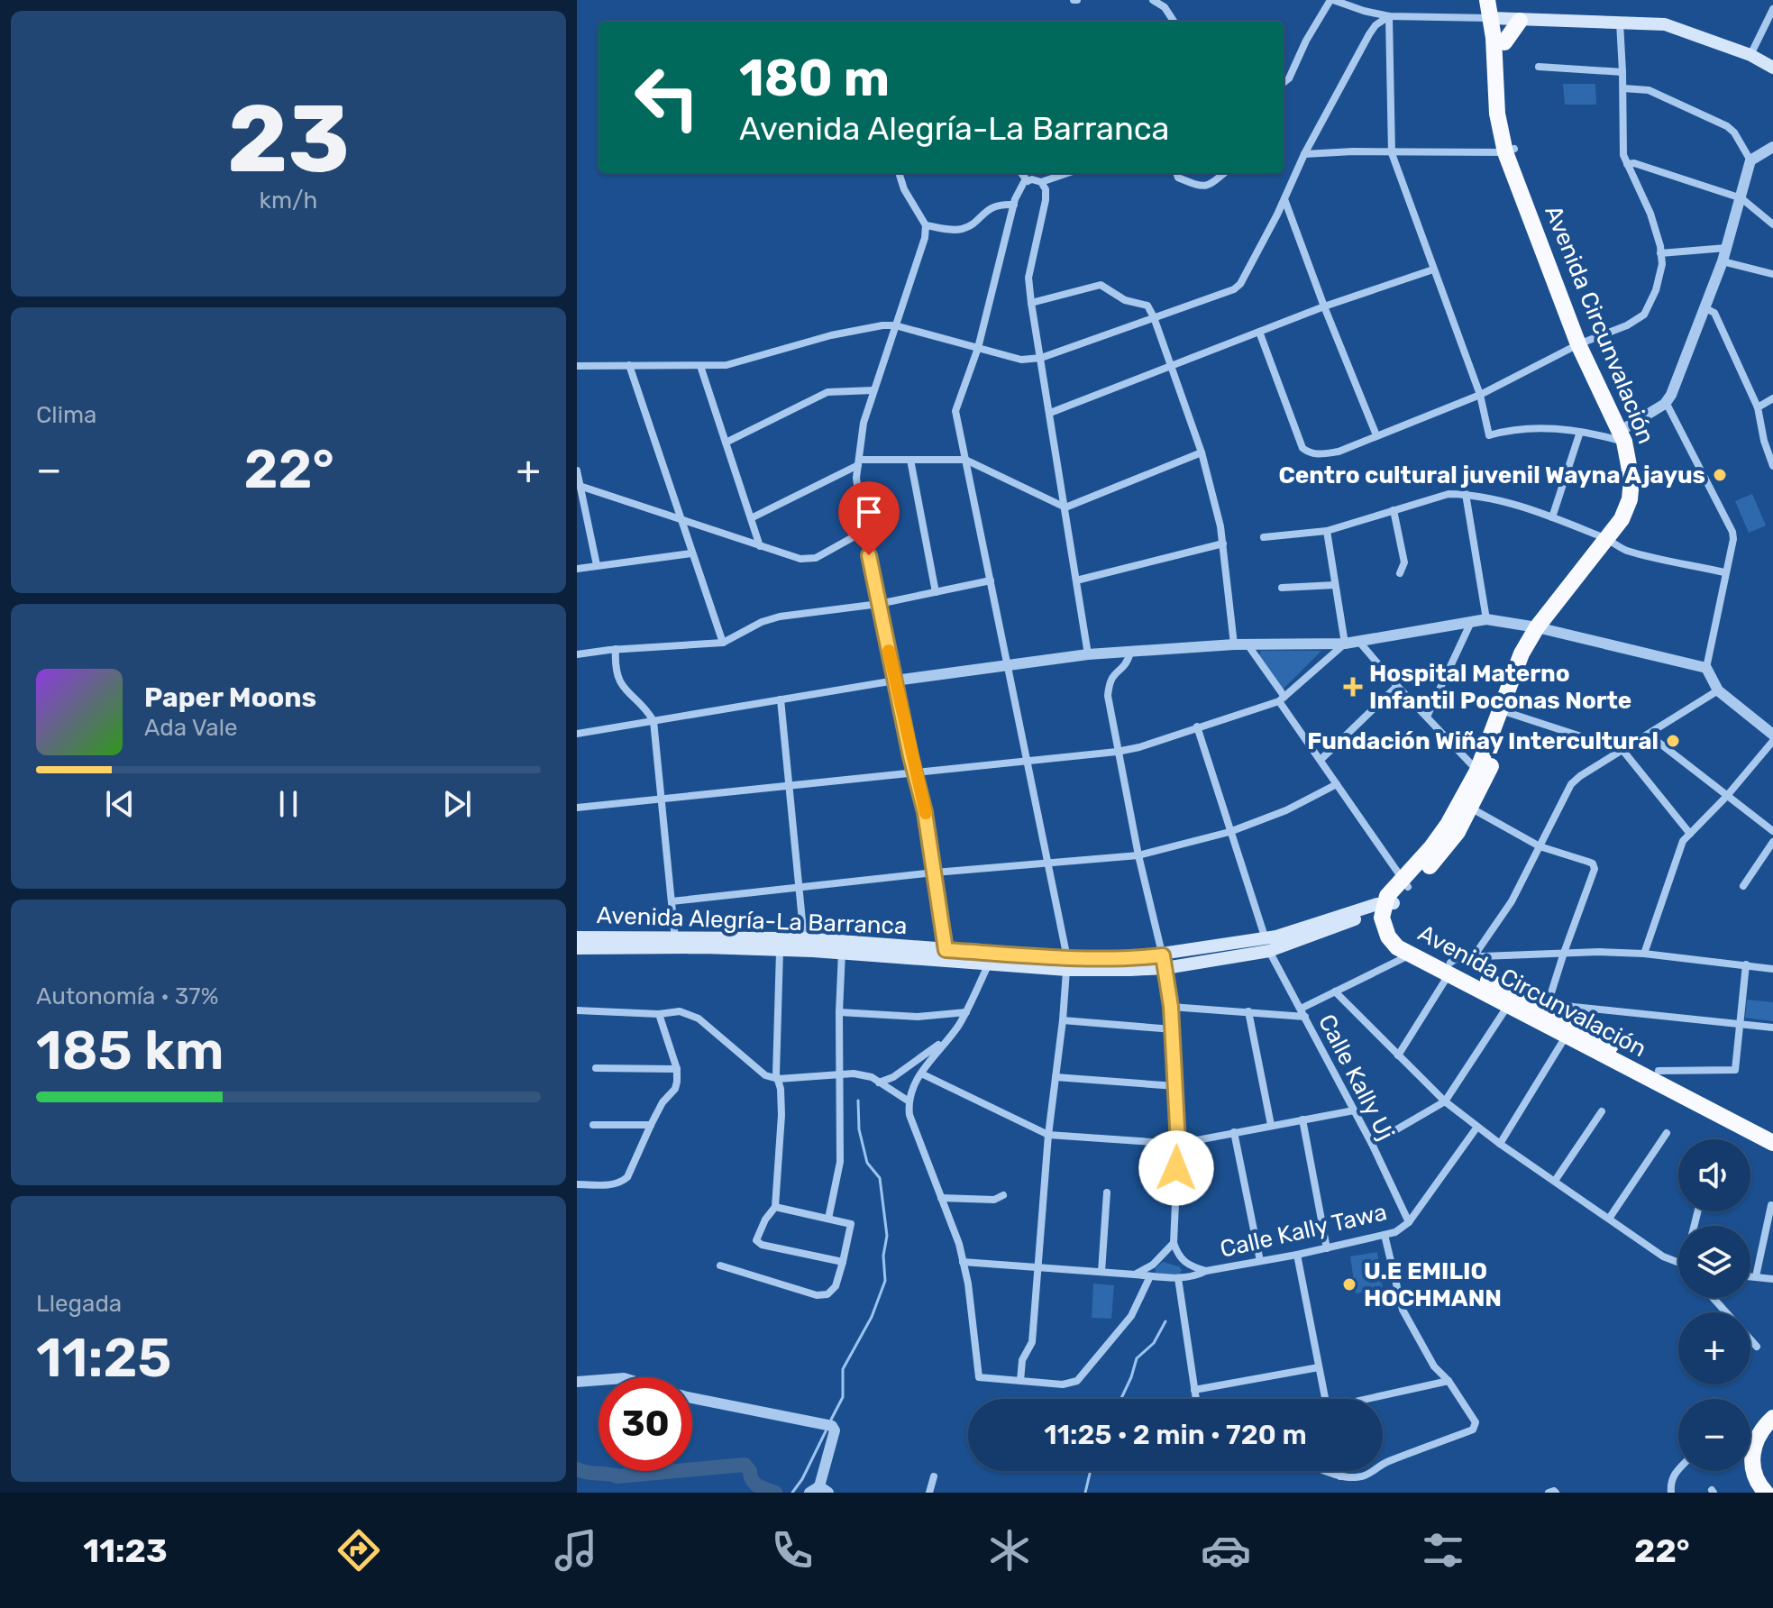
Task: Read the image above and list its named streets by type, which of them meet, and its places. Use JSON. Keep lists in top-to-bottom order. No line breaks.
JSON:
{"streets":{"highway":["Avenida Circunvalación"],"main road":["Avenida Alegría-La Barranca"],"street":["Calle Kally Uj","Calle Kally Tawa"]},"crossings":[["Avenida Circunvalación","Avenida Alegría-La Barranca"],["Avenida Alegría-La Barranca","Calle Kally Uj"],["Calle Kally Uj","Calle Kally Tawa"]],"places":{"other":["Centro cultural juvenil Wayna Ajayus","Fundación Wiñay Intercultural","U.E EMILIO HOCHMANN"],"health":["Hospital Materno Infantil Poconas Norte"]},"page":{"tile":[["23","km/h"],"Clima",["Autonomía · 37%","185 km"],["Llegada","11:25"]],"turn":["180 m","Avenida Alegría-La Barranca"],"heat":["−","22°","+"],"song":["Paper Moons","Ada Vale"],"map_buttons":["+","−"],"limit":"30","trip":"11:25 · 2 min · 720 m","tabs":["11:23","22°"]}}
